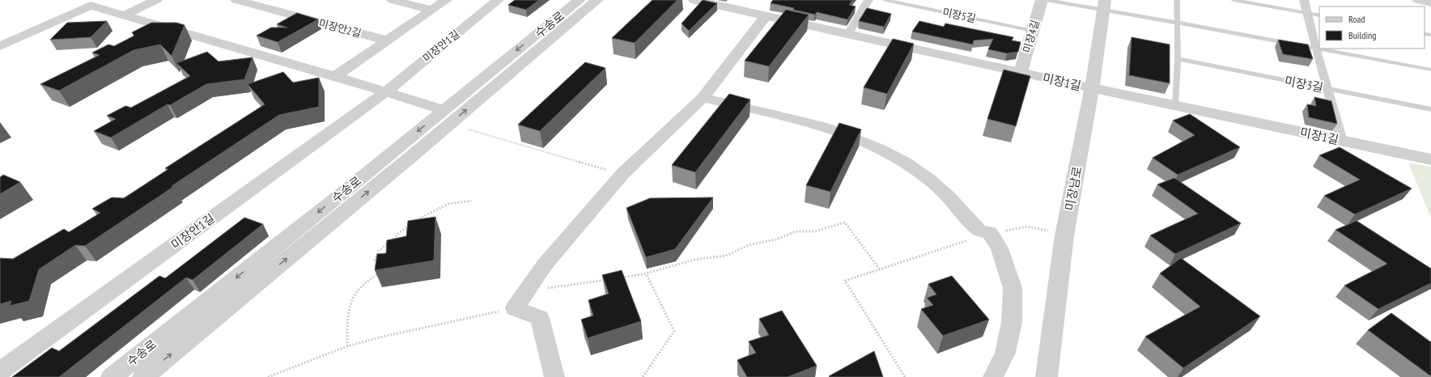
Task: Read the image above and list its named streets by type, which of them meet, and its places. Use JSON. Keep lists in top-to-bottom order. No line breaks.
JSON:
{"streets":{"street":["수송로","미장안2길","미장4길","미장안1길","미장1길","미장남로"],"lane":["미장5길","미장3길"]},"crossings":[["미장5길","미장4길"],["미장4길","미장1길"],["미장1길","미장남로"]],"legend":["Road","Building"]}
